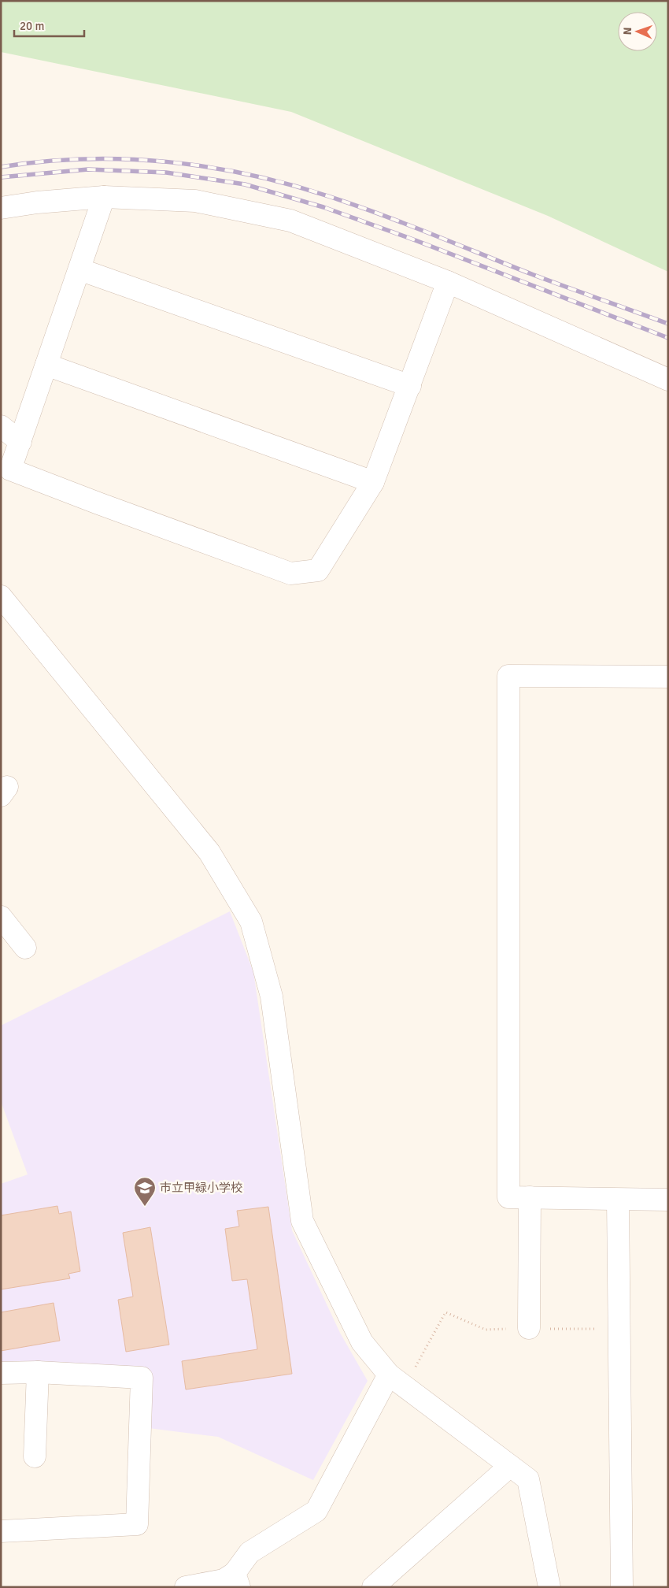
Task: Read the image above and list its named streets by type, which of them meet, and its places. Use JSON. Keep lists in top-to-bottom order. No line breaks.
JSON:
{"places":{"school or university":["市立甲緑小学校"]},"scale_bar":"20 m","north":"left"}
